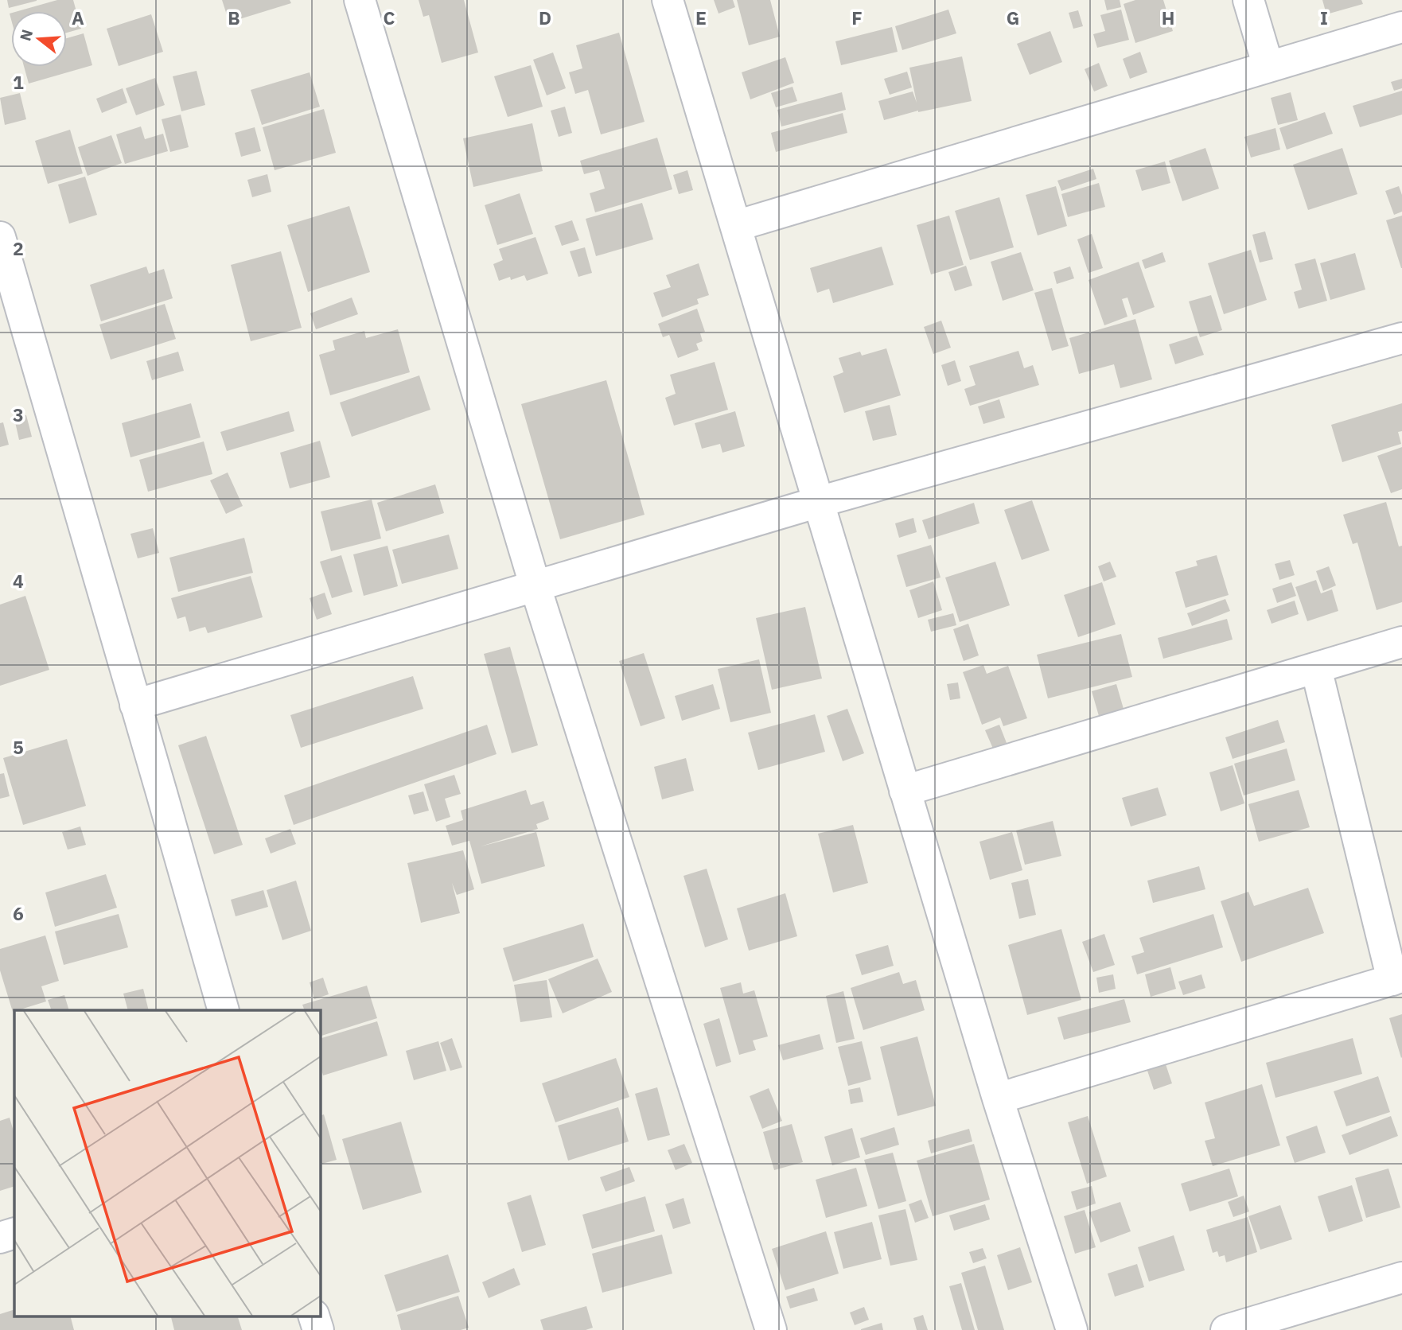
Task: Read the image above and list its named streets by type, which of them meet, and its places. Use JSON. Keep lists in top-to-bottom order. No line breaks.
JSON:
{"north":"left","grid":{"columns":["A","B","C","D","E","F","G","H","I"],"rows":["1","2","3","4","5","6"]}}
